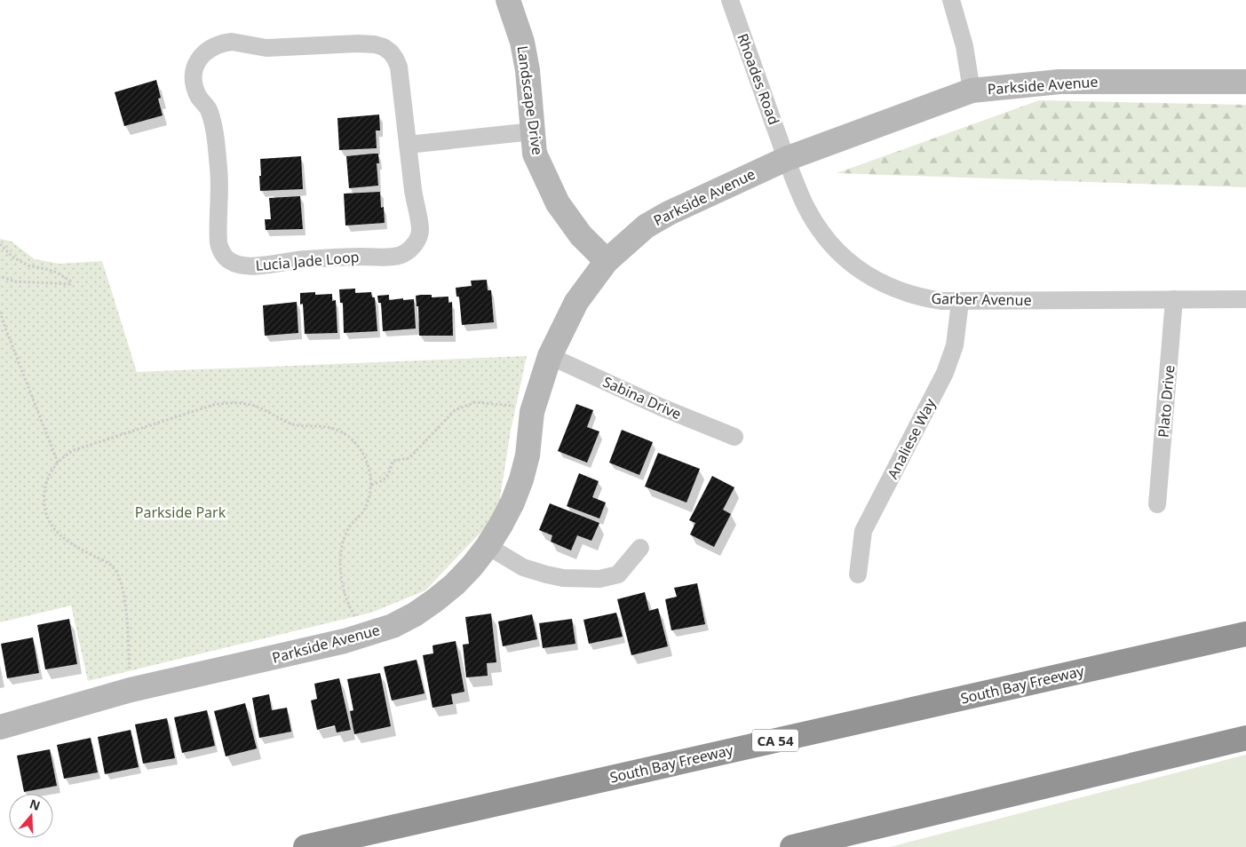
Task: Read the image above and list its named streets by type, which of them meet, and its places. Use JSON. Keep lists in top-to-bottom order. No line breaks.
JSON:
{"streets":{"highway":["South Bay Freeway","CA 54"],"main road":["Parkside Avenue","Landscape Drive"],"street":["Rhoades Road","Lucia Jade Loop","Garber Avenue","Sabina Drive","Plato Drive","Analiese Way"]},"crossings":[["Rhoades Road","Parkside Avenue"],["Rhoades Road","Garber Avenue"],["Parkside Avenue","Landscape Drive"],["Parkside Avenue","Garber Avenue"],["Parkside Avenue","Sabina Drive"],["Garber Avenue","Plato Drive"],["Garber Avenue","Analiese Way"]],"parks":["Parkside Park"],"north":"top"}
